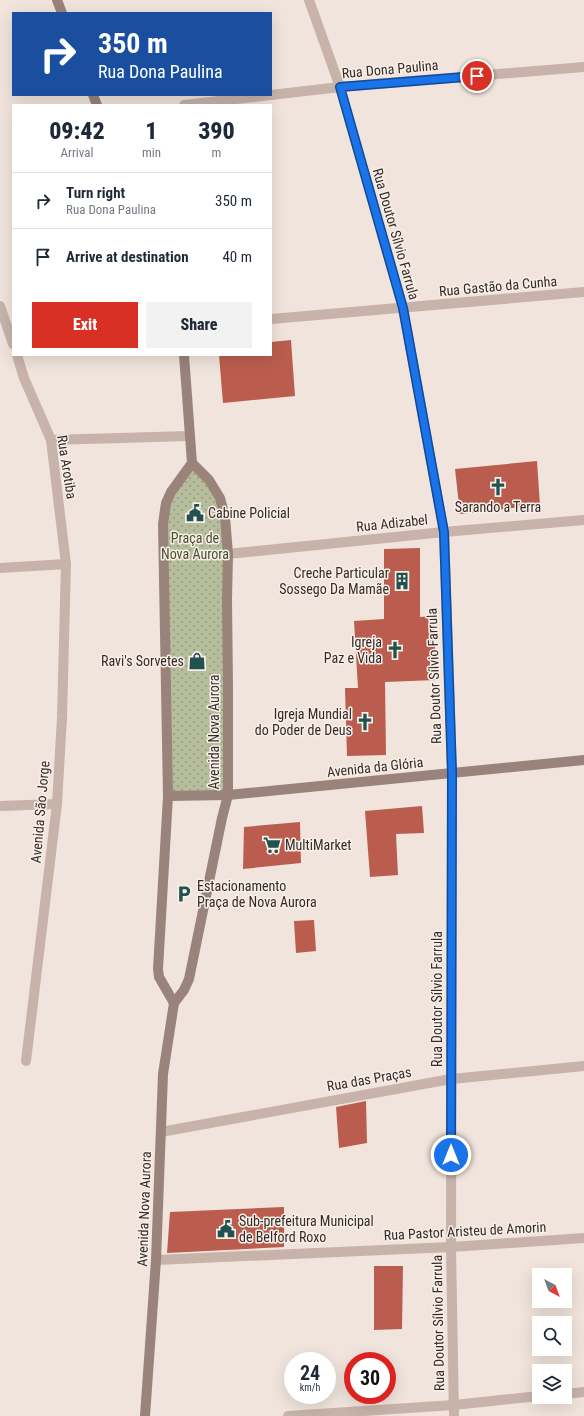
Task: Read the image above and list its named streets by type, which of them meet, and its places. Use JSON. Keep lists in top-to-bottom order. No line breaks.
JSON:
{"streets":{"street":["Rua Dona Paulina","Rua Doutor Sílvio Farrula","Rua Gastão da Cunha","Rua Arotiba","Rua Adizabel","Avenida Nova Aurora","Avenida da Glória","Avenida São Jorge","Rua das Praças","Rua Pastor Aristeu de Amorin"]},"crossings":[["Rua Dona Paulina","Rua Doutor Sílvio Farrula"],["Rua Doutor Sílvio Farrula","Rua Gastão da Cunha"],["Rua Doutor Sílvio Farrula","Rua Adizabel"],["Rua Doutor Sílvio Farrula","Avenida da Glória"],["Rua Doutor Sílvio Farrula","Rua das Praças"],["Rua Doutor Sílvio Farrula","Rua Pastor Aristeu de Amorin"],["Rua Arotiba","Avenida São Jorge"],["Rua Adizabel","Avenida Nova Aurora"],["Avenida Nova Aurora","Avenida da Glória"],["Avenida Nova Aurora","Rua das Praças"],["Avenida Nova Aurora","Rua Pastor Aristeu de Amorin"]],"parks":["Praça de Nova Aurora"],"places":{"church":["Sarando a Terra","Igreja Paz e Vida","Igreja Mundial do Poder de Deus"],"public building":["Cabine Policial","Sub-prefeitura Municipal de Belford Roxo"],"building":["Creche Particular Sossego Da Mamãe"],"shop":["Ravi's Sorvetes"],"supermarket":["MultiMarket"],"parking":["Estacionamento Praça de Nova Aurora"]},"north":"bottom right","page":{"turn":["350 m","Rua Dona Paulina"],"eta":["09:42","Arrival","1","min","390","m"],"list":[{"name":"Turn right","note":"Rua Dona Paulina","value":"350 m"},{"name":"Arrive at destination","value":"40 m"}],"buttons":["Exit","Share"],"speed":"24 km/h","limit":"30"}}
